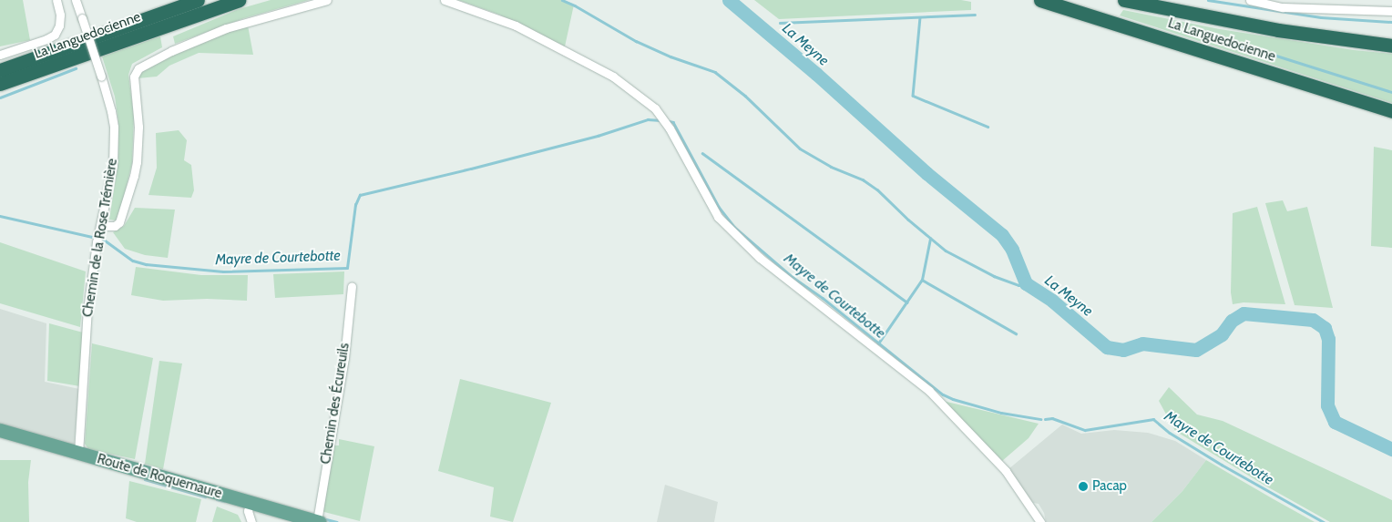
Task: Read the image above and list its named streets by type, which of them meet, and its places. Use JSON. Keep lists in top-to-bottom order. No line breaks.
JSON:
{"streets":{"highway":["La Languedocienne"],"main road":["Route de Roquemaure"],"street":["Chemin de la Rose Trémière","Chemin des Écureuils"]},"crossings":[["Chemin de la Rose Trémière","Route de Roquemaure"],["Chemin des Écureuils","Route de Roquemaure"]],"water":["La Meyne","Mayre de Courtebotte"],"places":["Pacap"]}
